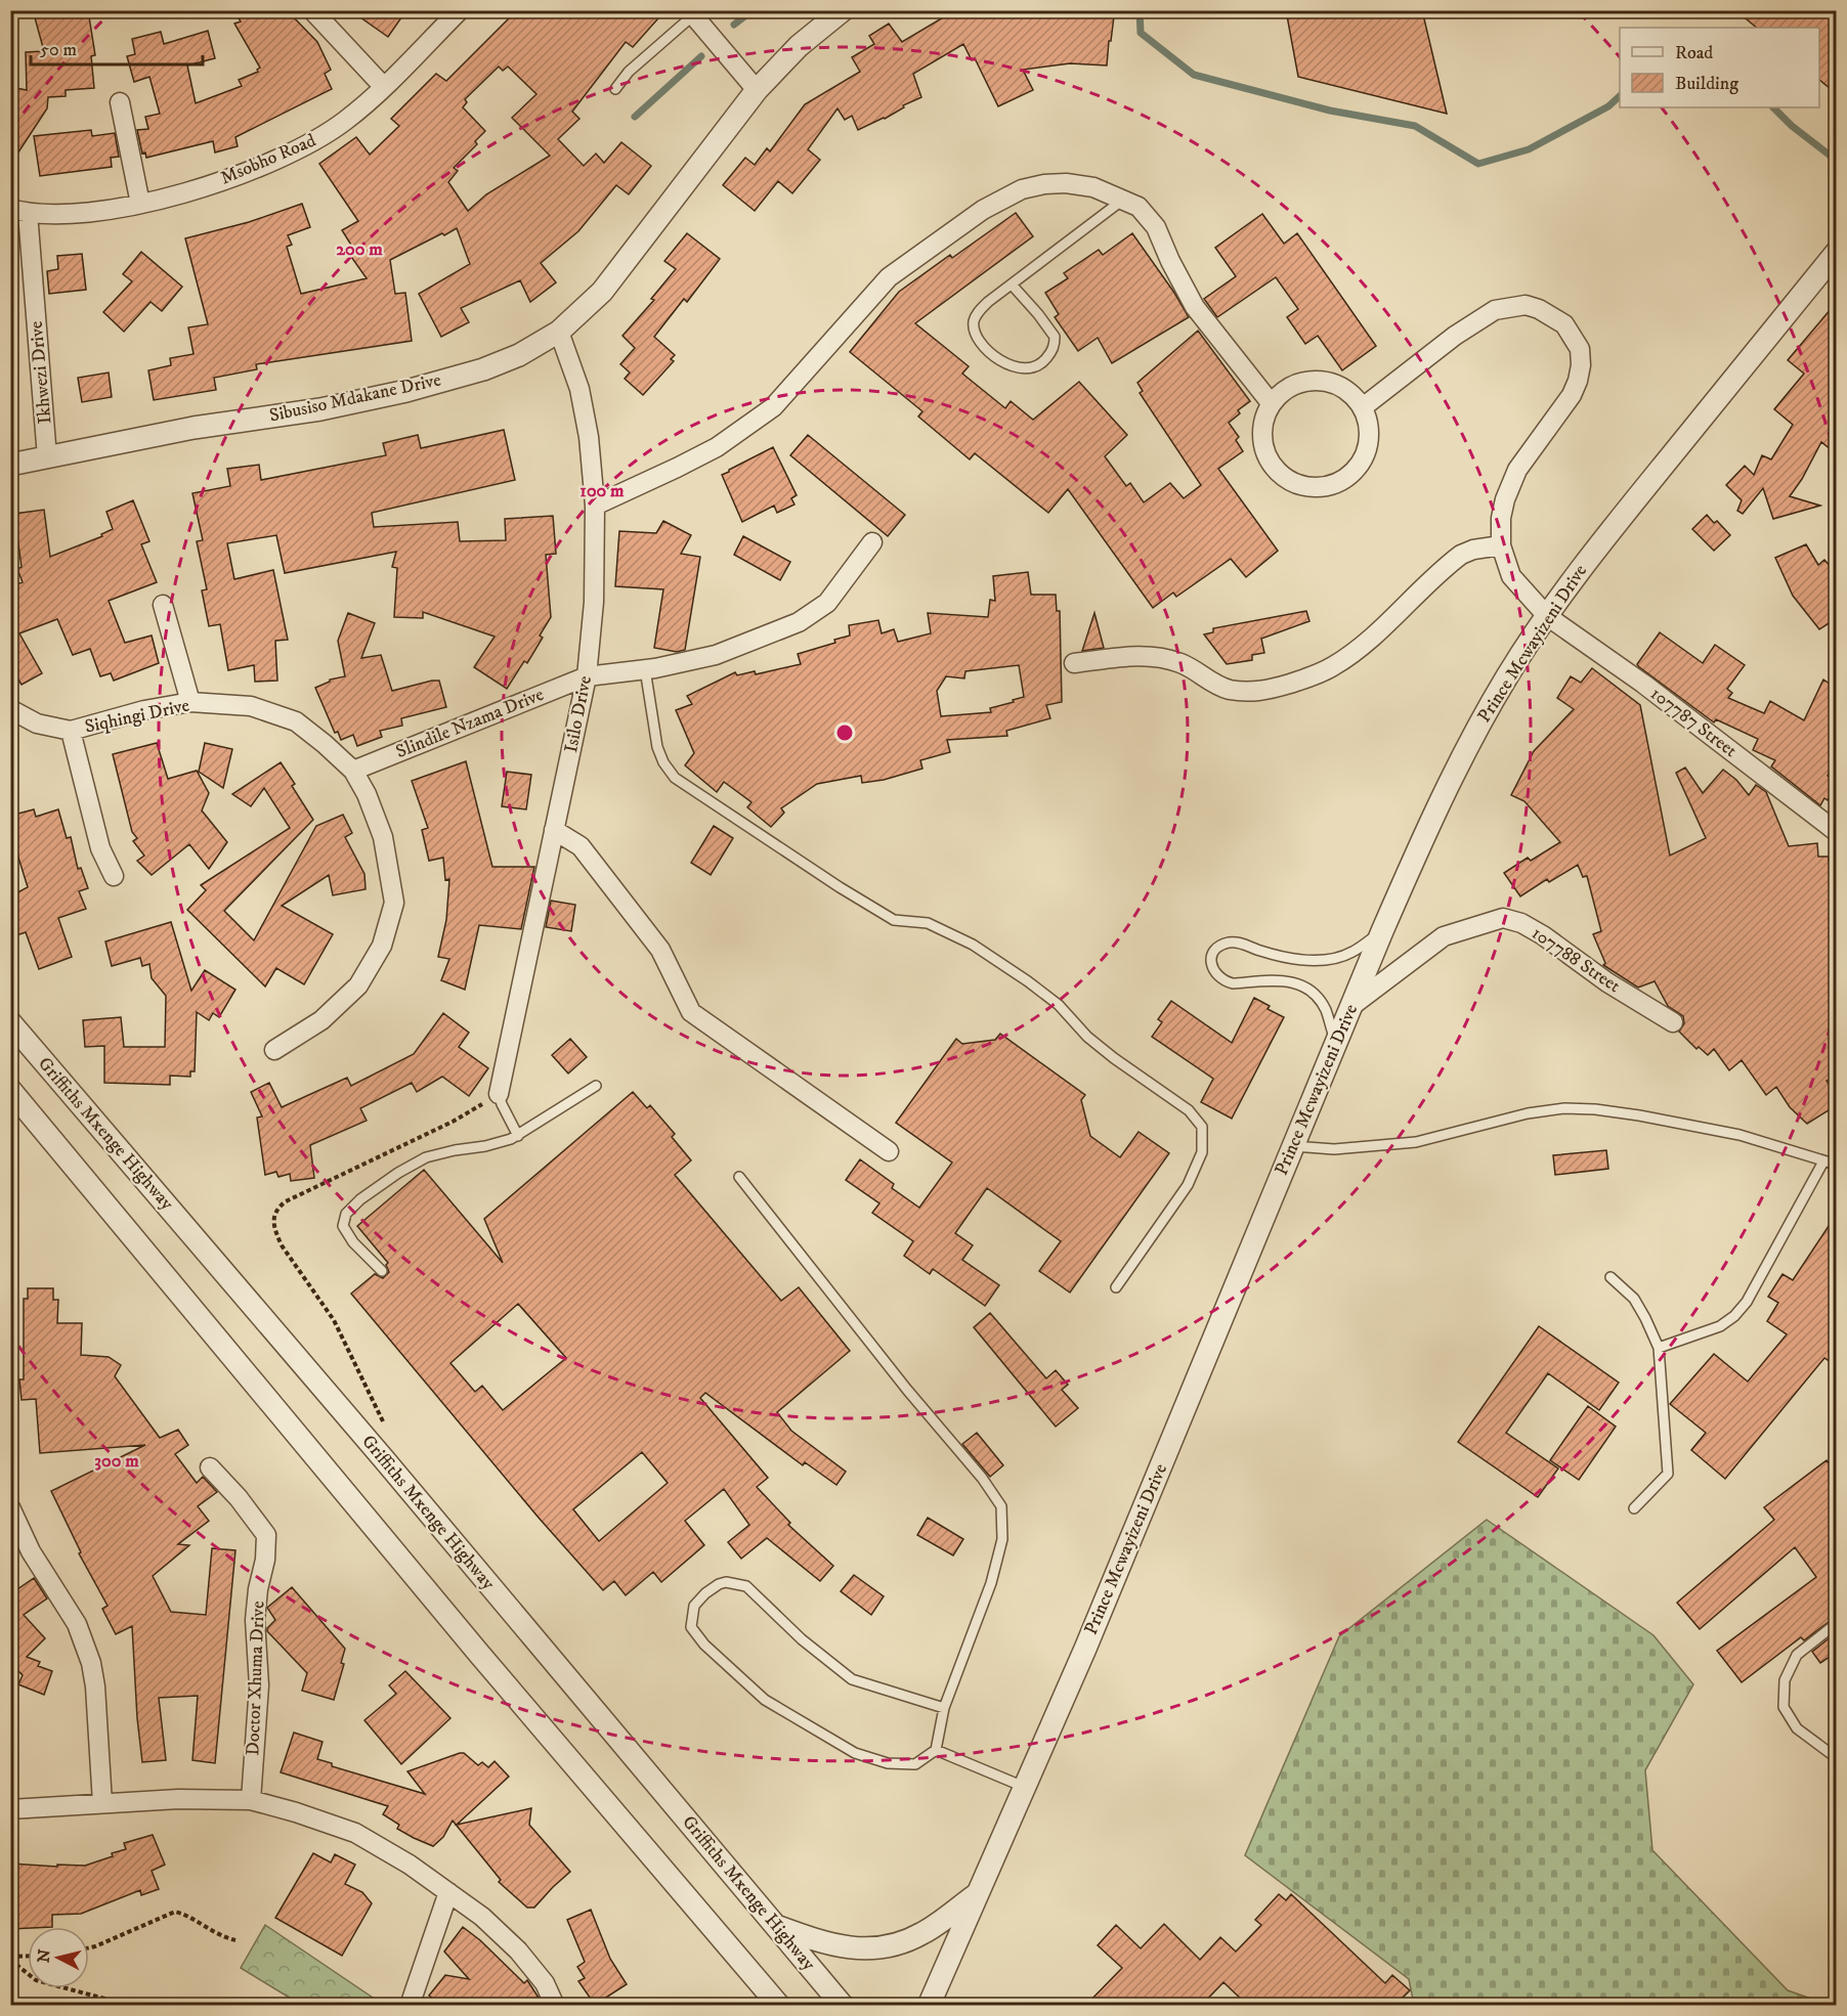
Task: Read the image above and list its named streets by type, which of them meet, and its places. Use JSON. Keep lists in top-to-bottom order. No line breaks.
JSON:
{"streets":{"street":["Msobho Road","Ikhwezi Drive","Sibusiso Mdakane Drive","Prince Mcwayizeni Drive","Isilo Drive","Siqhingi Drive","107787 Street","Slindile Nzama Drive","107788 Street","Griffiths Mxenge Highway","Doctor Xhuma Drive"]},"crossings":[["Msobho Road","Ikhwezi Drive"],["Ikhwezi Drive","Sibusiso Mdakane Drive"],["Sibusiso Mdakane Drive","Isilo Drive"],["Prince Mcwayizeni Drive","107787 Street"],["Prince Mcwayizeni Drive","107788 Street"],["Isilo Drive","Slindile Nzama Drive"],["Siqhingi Drive","Slindile Nzama Drive"]],"legend":["Road","Building"],"scale_bar":"50 m","north":"left","rings":["200 m","100 m","300 m"]}
